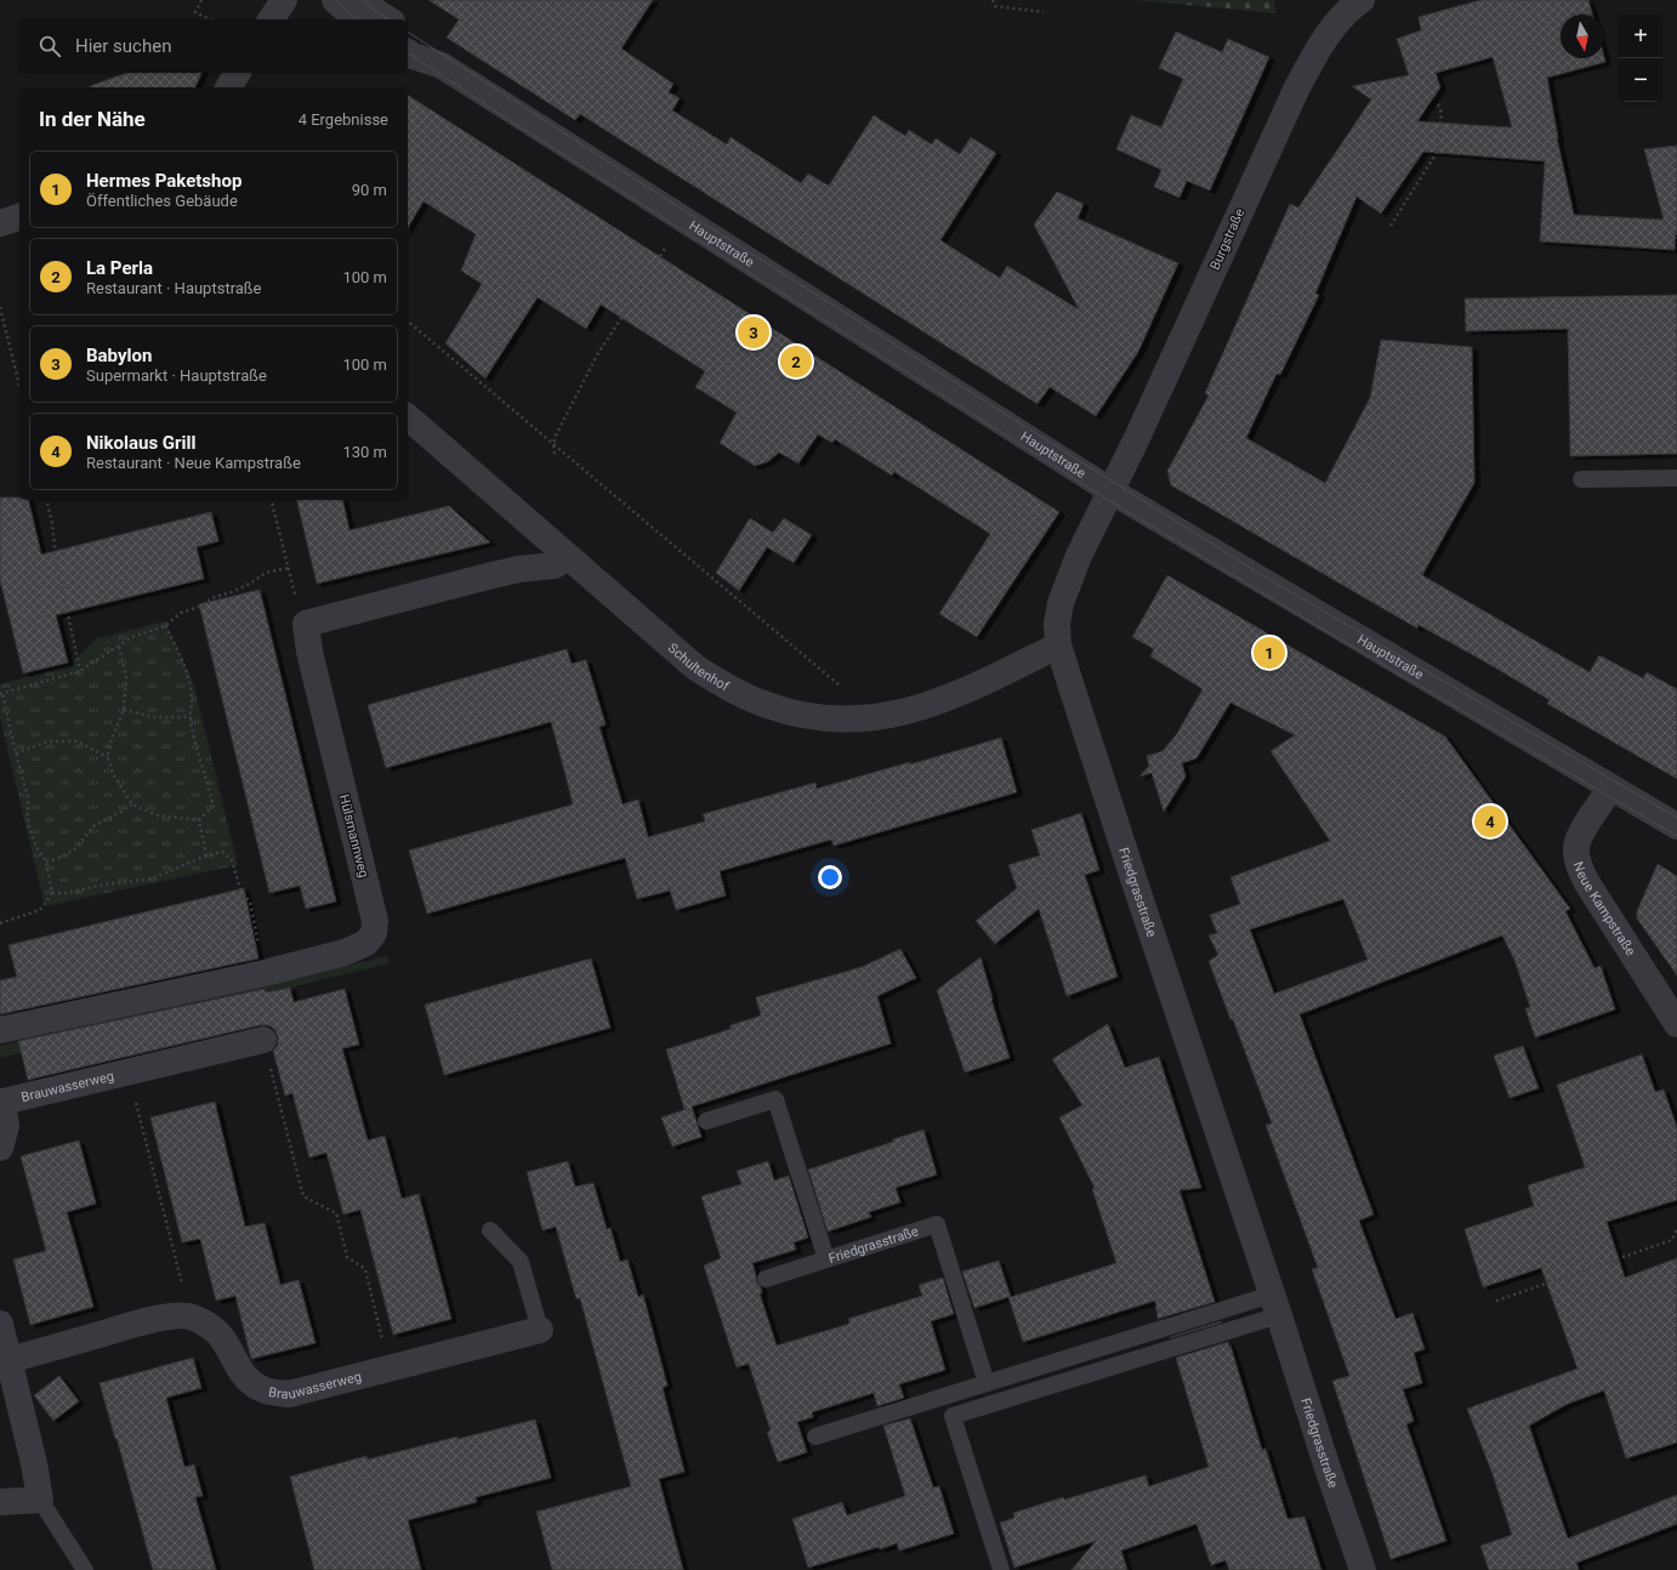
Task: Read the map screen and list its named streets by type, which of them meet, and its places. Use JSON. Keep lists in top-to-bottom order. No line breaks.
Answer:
{"streets":{"street":["Burgstraße","Hauptstraße","Schultenhof","Hülsmannweg","Friedgrasstraße","Neue Kampstraße","Brauwasserweg"]},"crossings":[["Burgstraße","Hauptstraße"],["Burgstraße","Friedgrasstraße"],["Hauptstraße","Friedgrasstraße"],["Hauptstraße","Neue Kampstraße"],["Schultenhof","Friedgrasstraße"]],"north":"bottom","page":{"map_buttons":["+","−"],"search":"Hier suchen","heading":["In der Nähe","4 Ergebnisse"],"list":[{"mark":"1","name":"Hermes Paketshop","note":"Öffentliches Gebäude","value":"90 m"},{"mark":"2","name":"La Perla","note":"Restaurant · Hauptstraße","value":"100 m"},{"mark":"3","name":"Babylon","note":"Supermarkt · Hauptstraße","value":"100 m"},{"mark":"4","name":"Nikolaus Grill","note":"Restaurant · Neue Kampstraße","value":"130 m"}],"pins":["3","2","1","4"]}}
